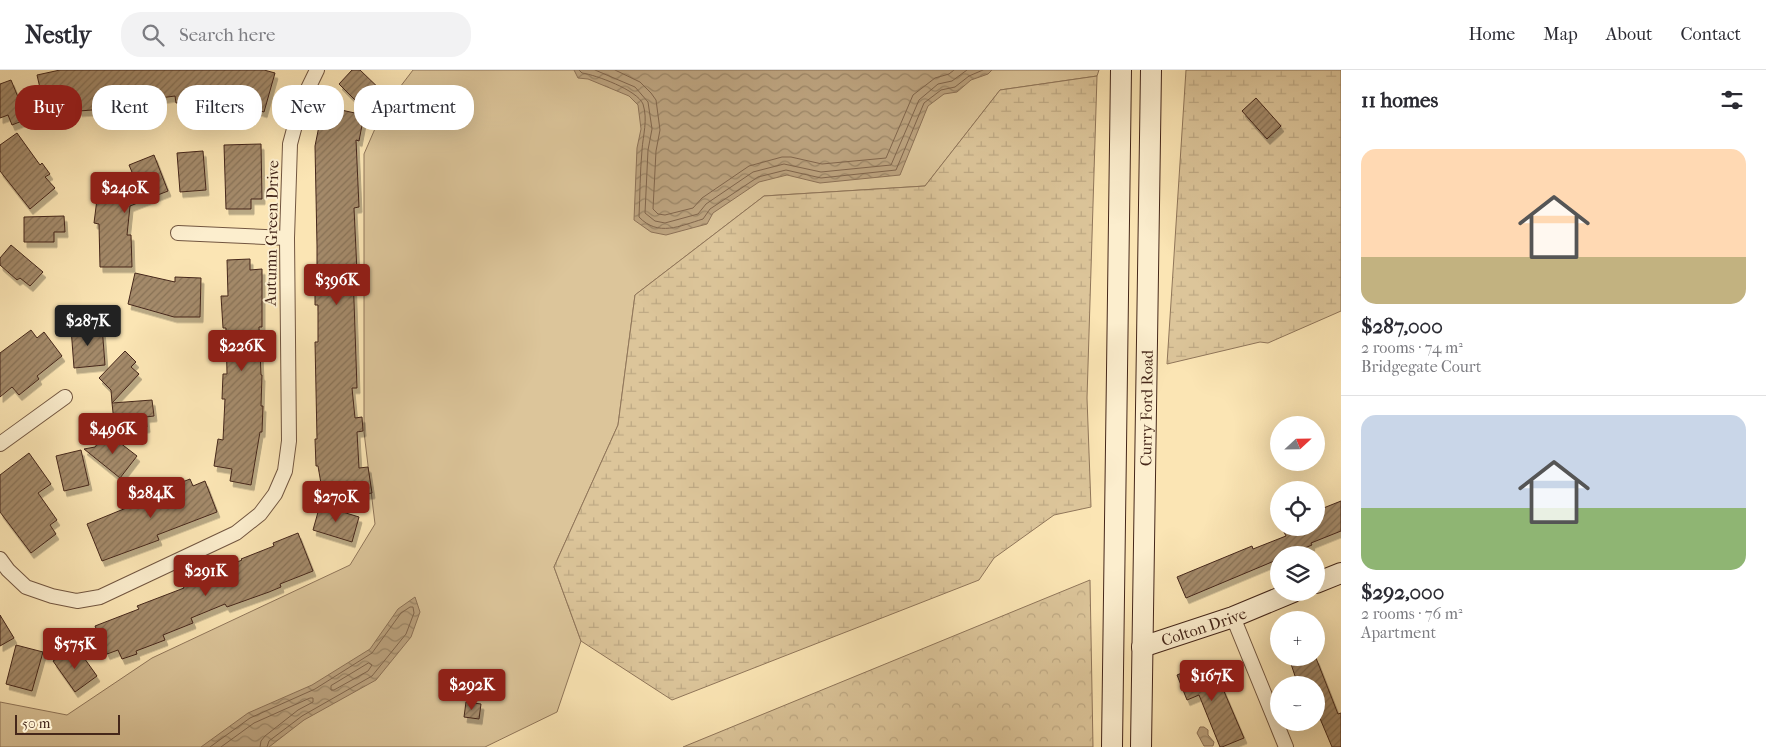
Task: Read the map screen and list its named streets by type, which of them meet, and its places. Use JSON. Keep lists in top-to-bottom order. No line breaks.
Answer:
{"streets":{"main road":["Curry Ford Road","Colton Drive"],"street":["Autumn Green Drive"]},"crossings":[["Curry Ford Road","Colton Drive"]],"scale_bar":"50 m","north":"right","page":{"header":"Nestly","search":"Search here","nav":["Home","Map","About","Contact"],"heading":"11 homes","chip":["Buy","Rent","Filters","New","Apartment"],"list":[{"name":"$287,000","note":"2 rooms · 74 m² · Bridgegate Court"},{"name":"$292,000","note":"2 rooms · 76 m² · Apartment"}],"price":["$240K","$396K","$287K","$226K","$496K","$284K","$270K","$291K","$575K","$167K","$292K"],"map_buttons":["+","−"],"scale":"50 m"}}
